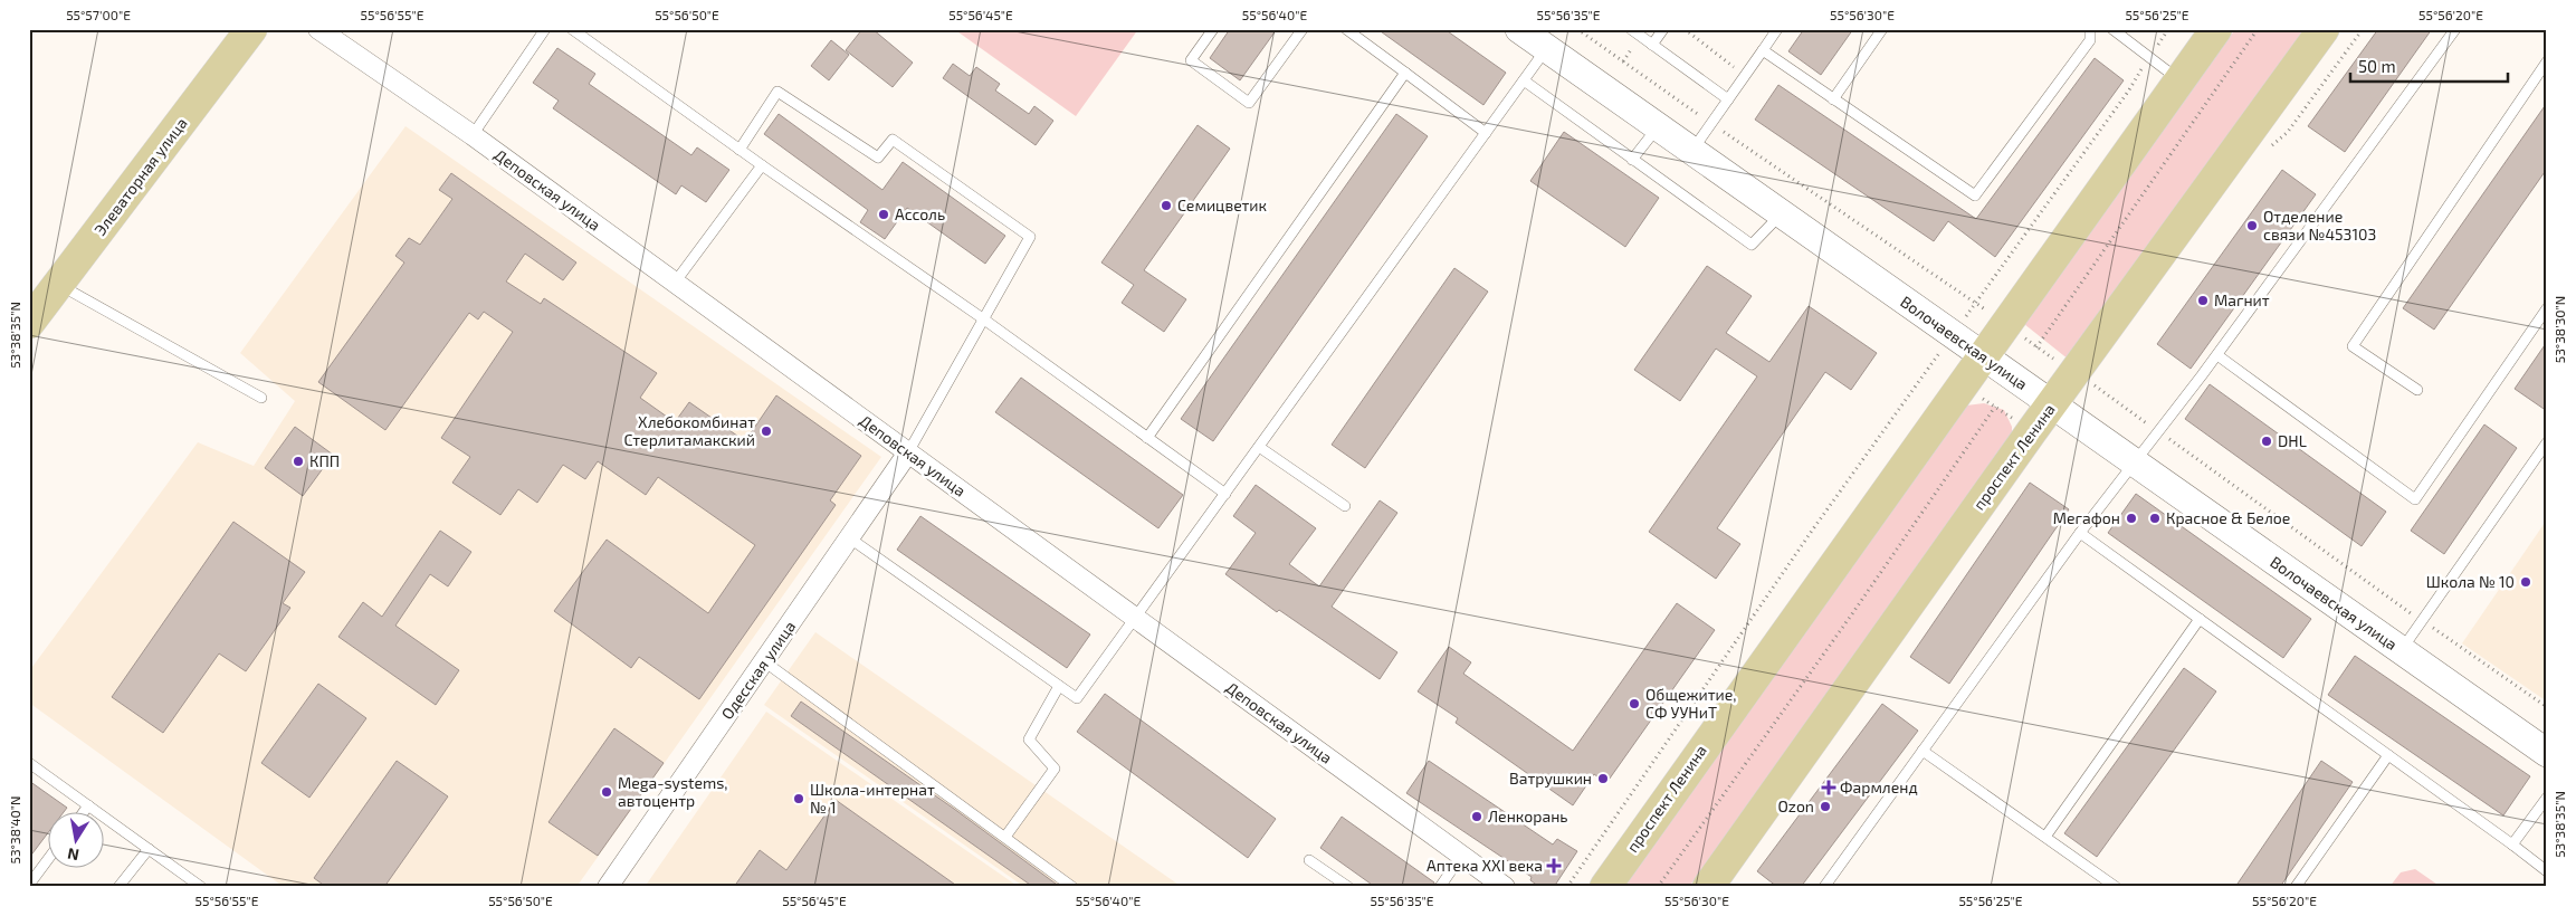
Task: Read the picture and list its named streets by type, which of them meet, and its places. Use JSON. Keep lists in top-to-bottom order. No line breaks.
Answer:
{"streets":{"main road":["Элеваторная улица","проспект Ленина"],"street":["Деповская улица","Волочаевская улица","Одесская улица"]},"crossings":[["Деповская улица","Одесская улица"],["Волочаевская улица","проспект Ленина"]],"places":{"other":["Семицветик","Ассоль","Отделение связи №453103","Магнит","Хлебокомбинат Стерлитамакский","DHL","КПП","Мегафон","Красное & Белое","Школа № 10","Общежитие, СФ УУНиТ","Ватрушкин","Mega-systems, автоцентр","Школа-интернат № 1","Ozon","Ленкорань"],"health":["Фармленд","Аптека ХХI века"]},"scale_bar":"50 m","north":"bottom","coordinates":["55°57'00\"E","55°56'55\"E","55°56'50\"E","55°56'45\"E","55°56'40\"E","55°56'35\"E","55°56'30\"E","55°56'25\"E","55°56'20\"E","53°38'30\"N","53°38'35\"N","53°38'40\"N"]}
